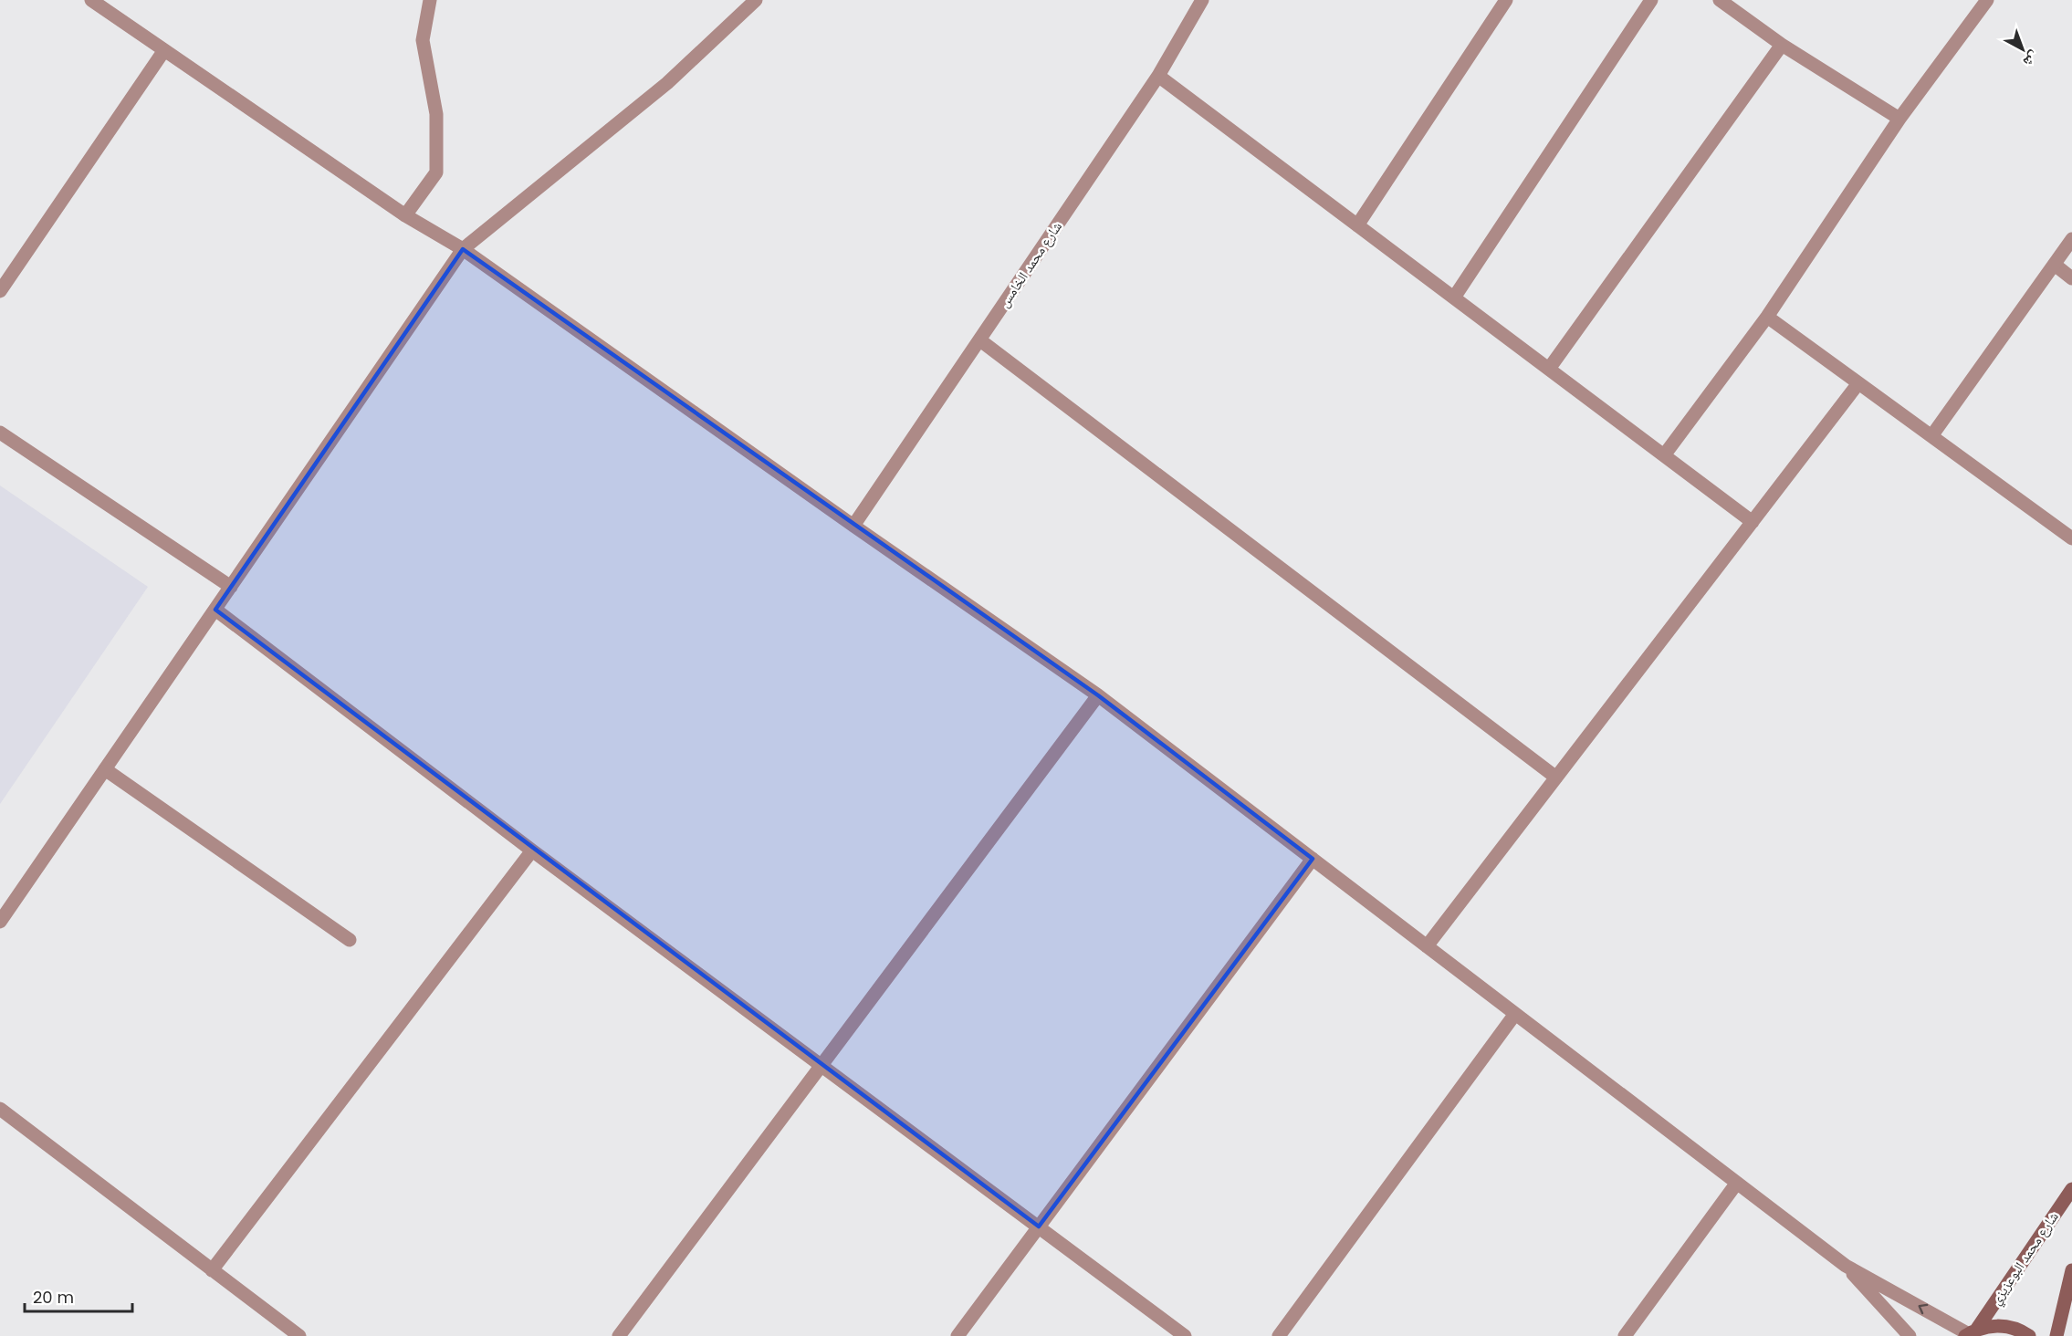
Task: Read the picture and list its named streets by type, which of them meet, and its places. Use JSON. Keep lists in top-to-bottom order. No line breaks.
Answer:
{"streets":{"main road":["شارع محمد البوعزيزي"],"street":["شارع محمد الخامس"]},"scale_bar":"20 m","north":"bottom right"}
